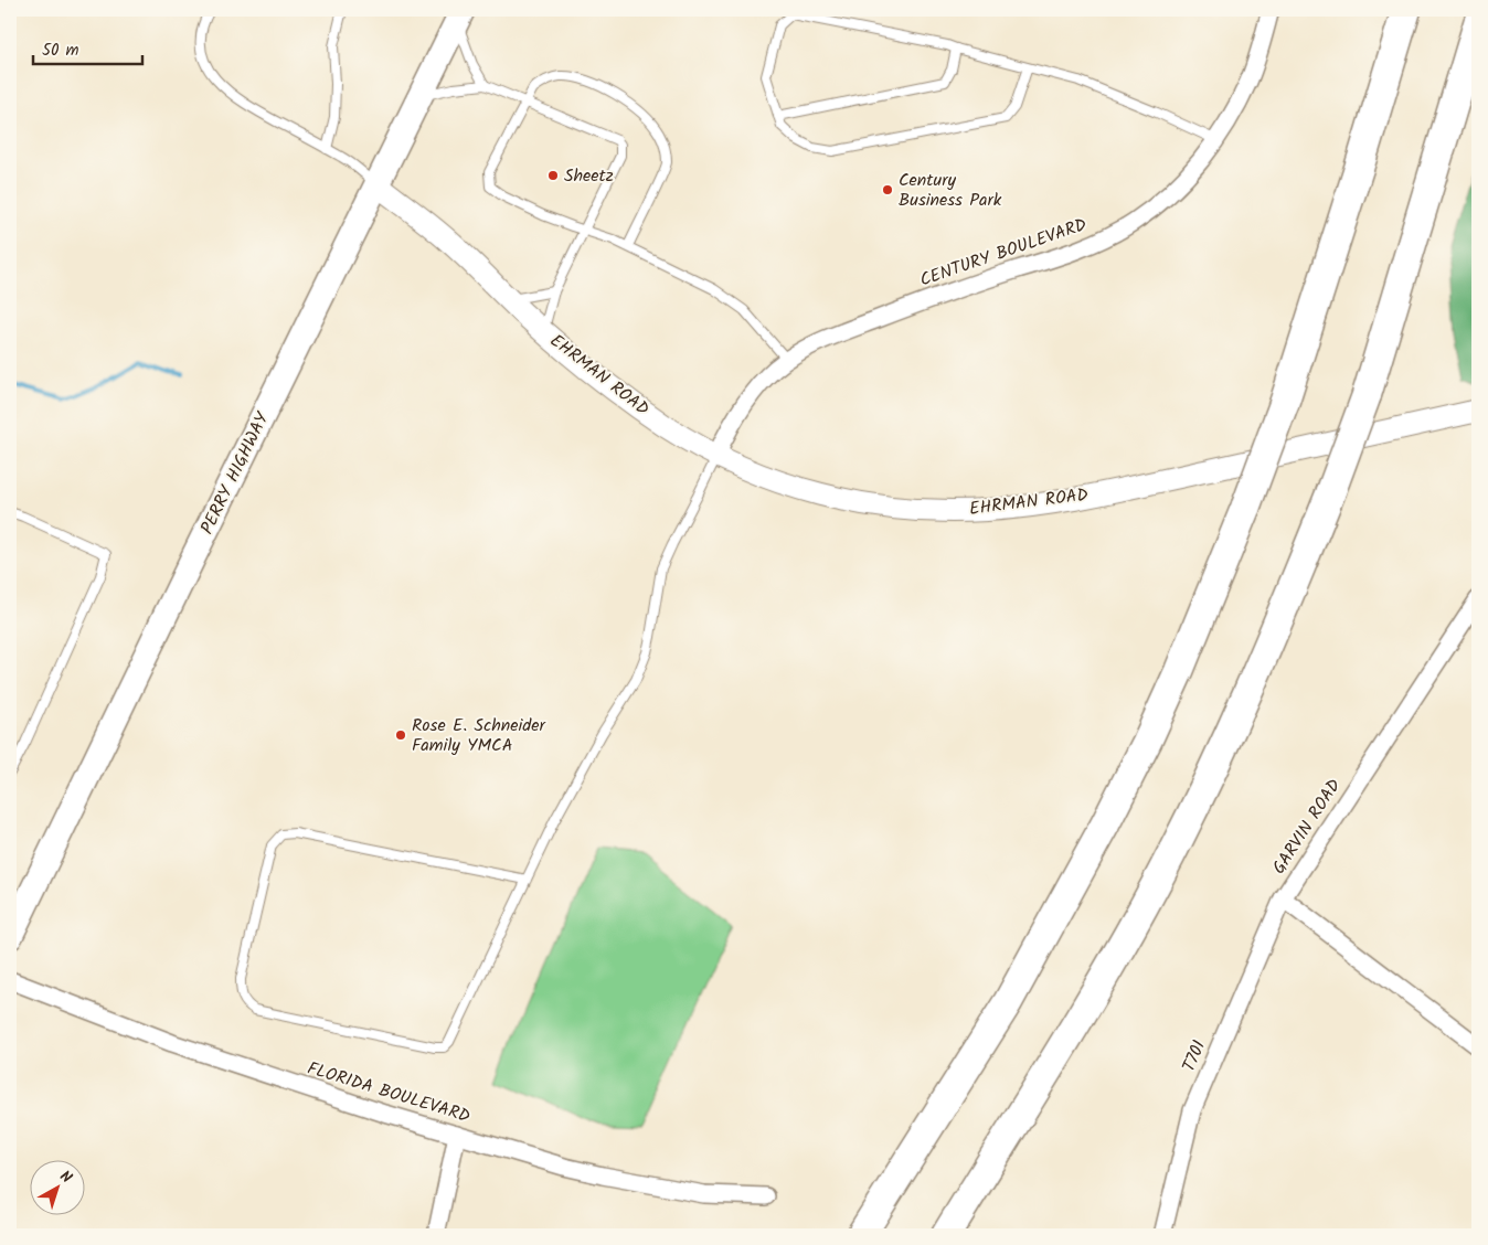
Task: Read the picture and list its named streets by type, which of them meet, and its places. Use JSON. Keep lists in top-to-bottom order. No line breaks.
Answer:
{"streets":{"main road":["PERRY HIGHWAY"],"street":["CENTURY BOULEVARD","EHRMAN ROAD","GARVIN ROAD","T701","FLORIDA BOULEVARD"]},"crossings":[["CENTURY BOULEVARD","EHRMAN ROAD"],["EHRMAN ROAD","PERRY HIGHWAY"],["GARVIN ROAD","T701"]],"places":["Sheetz","Century Business Park","Rose E. Schneider Family YMCA"],"scale_bar":"50 m","north":"top right"}
